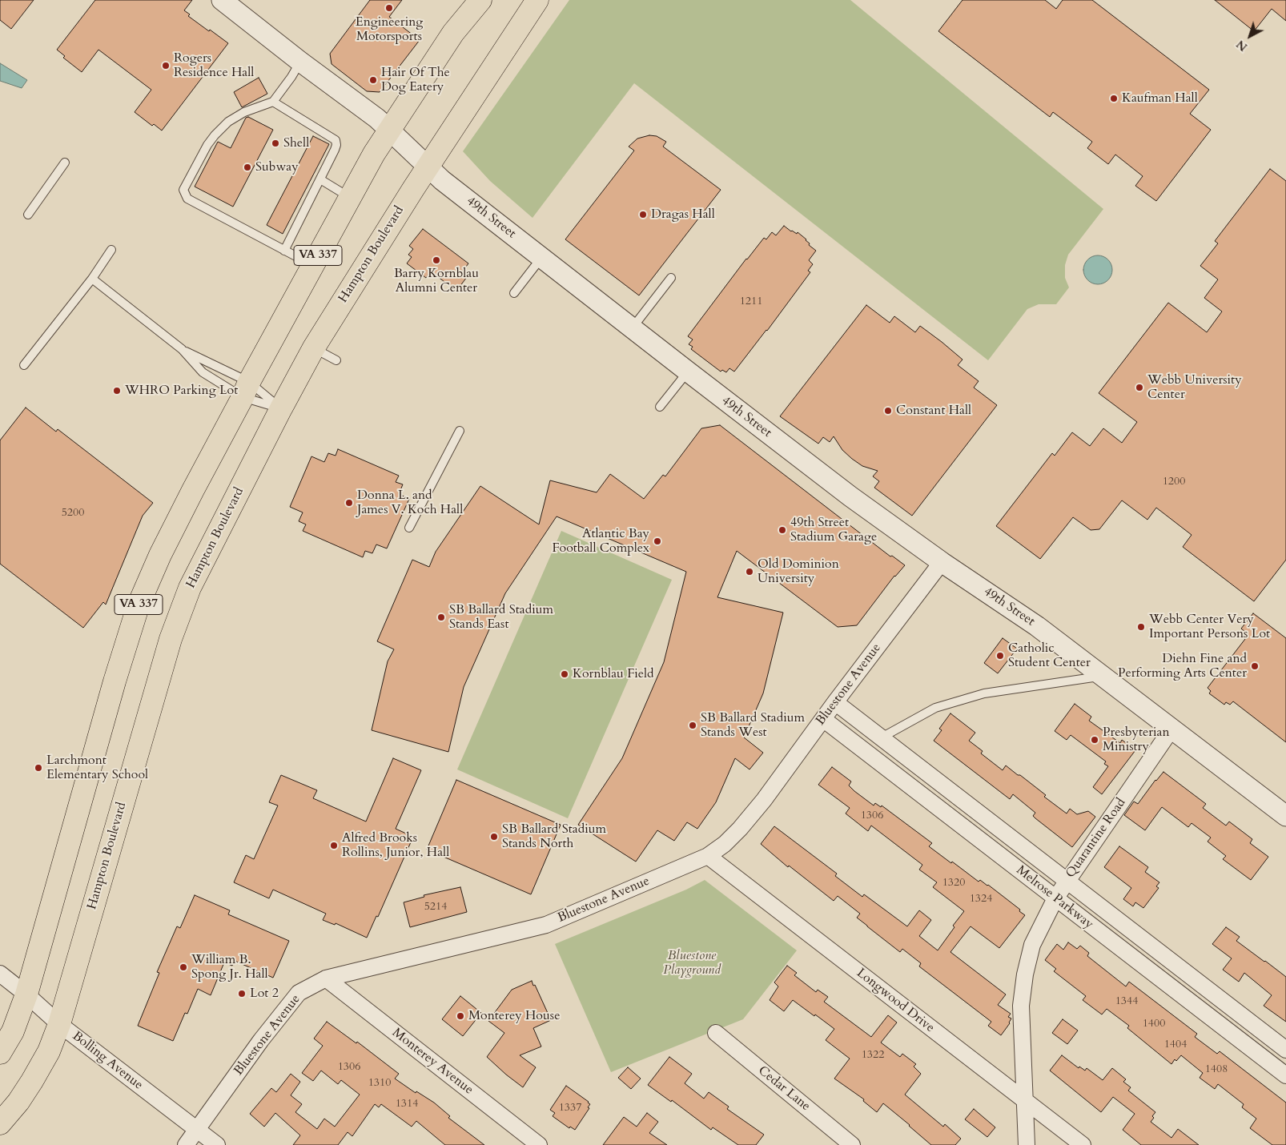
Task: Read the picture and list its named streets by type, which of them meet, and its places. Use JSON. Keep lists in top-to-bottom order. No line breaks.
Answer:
{"streets":{"main road":["Hampton Boulevard","VA 337"],"street":["49th Street","Bluestone Avenue","Quarantine Road","Melrose Parkway","Longwood Drive","Bolling Avenue","Monterey Avenue","Cedar Lane"]},"crossings":[["49th Street","Hampton Boulevard"],["49th Street","VA 337"],["49th Street","Bluestone Avenue"],["49th Street","Quarantine Road"],["Hampton Boulevard","Bolling Avenue"],["VA 337","Bolling Avenue"],["Bluestone Avenue","Melrose Parkway"],["Bluestone Avenue","Longwood Drive"],["Bluestone Avenue","Bolling Avenue"],["Bluestone Avenue","Monterey Avenue"],["Quarantine Road","Melrose Parkway"],["Quarantine Road","Longwood Drive"]],"parks":["Bluestone Playground"],"places":["Engineering Motorsports","Rogers Residence Hall","Hair Of The Dog Eatery","Kaufman Hall","Shell","Subway","Dragas Hall","Barry Kornblau Alumni Center","Webb University Center","WHRO Parking Lot","Constant Hall","Donna L. and James V. Koch Hall","49th Street Stadium Garage","Atlantic Bay Football Complex","Old Dominion University","SB Ballard Stadium Stands East","Webb Center Very Important Persons Lot","Catholic Student Center","Diehn Fine and Performing Arts Center","Kornblau Field","SB Ballard Stadium Stands West","Presbyterian Ministry","Larchmont Elementary School","SB Ballard Stadium Stands North","Alfred Brooks Rollins, Junior, Hall","William B. Spong Jr. Hall","Lot 2","Monterey House"],"house_numbers":["1211","1200","5200","1306","1320","1324","5214","1344","1400","1404","1322","1306","1408","1310","1314","1337"],"north":"bottom left"}
